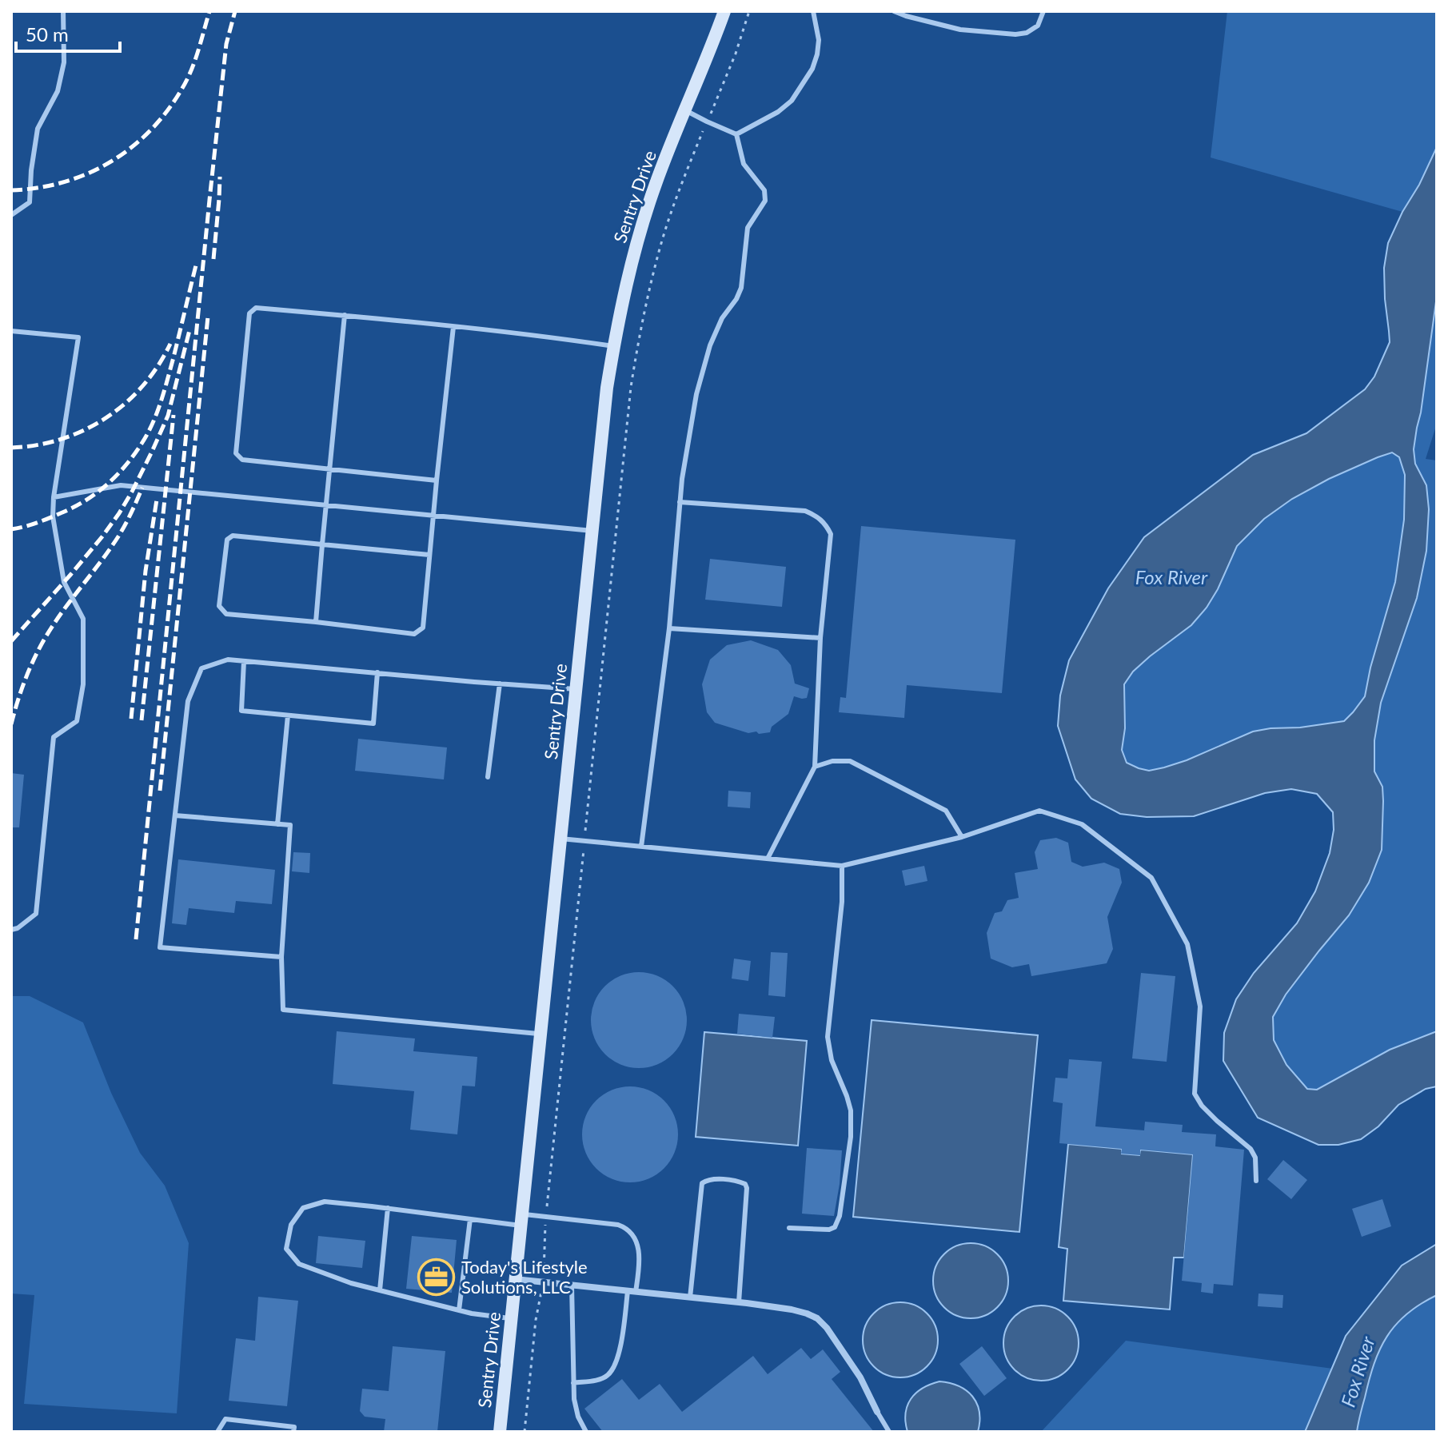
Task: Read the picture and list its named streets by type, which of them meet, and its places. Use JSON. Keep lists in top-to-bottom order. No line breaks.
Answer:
{"streets":{"street":["Sentry Drive"]},"water":["Fox River"],"places":{"office":["Today's Lifestyle Solutions, LLC"]},"scale_bar":"50 m"}
